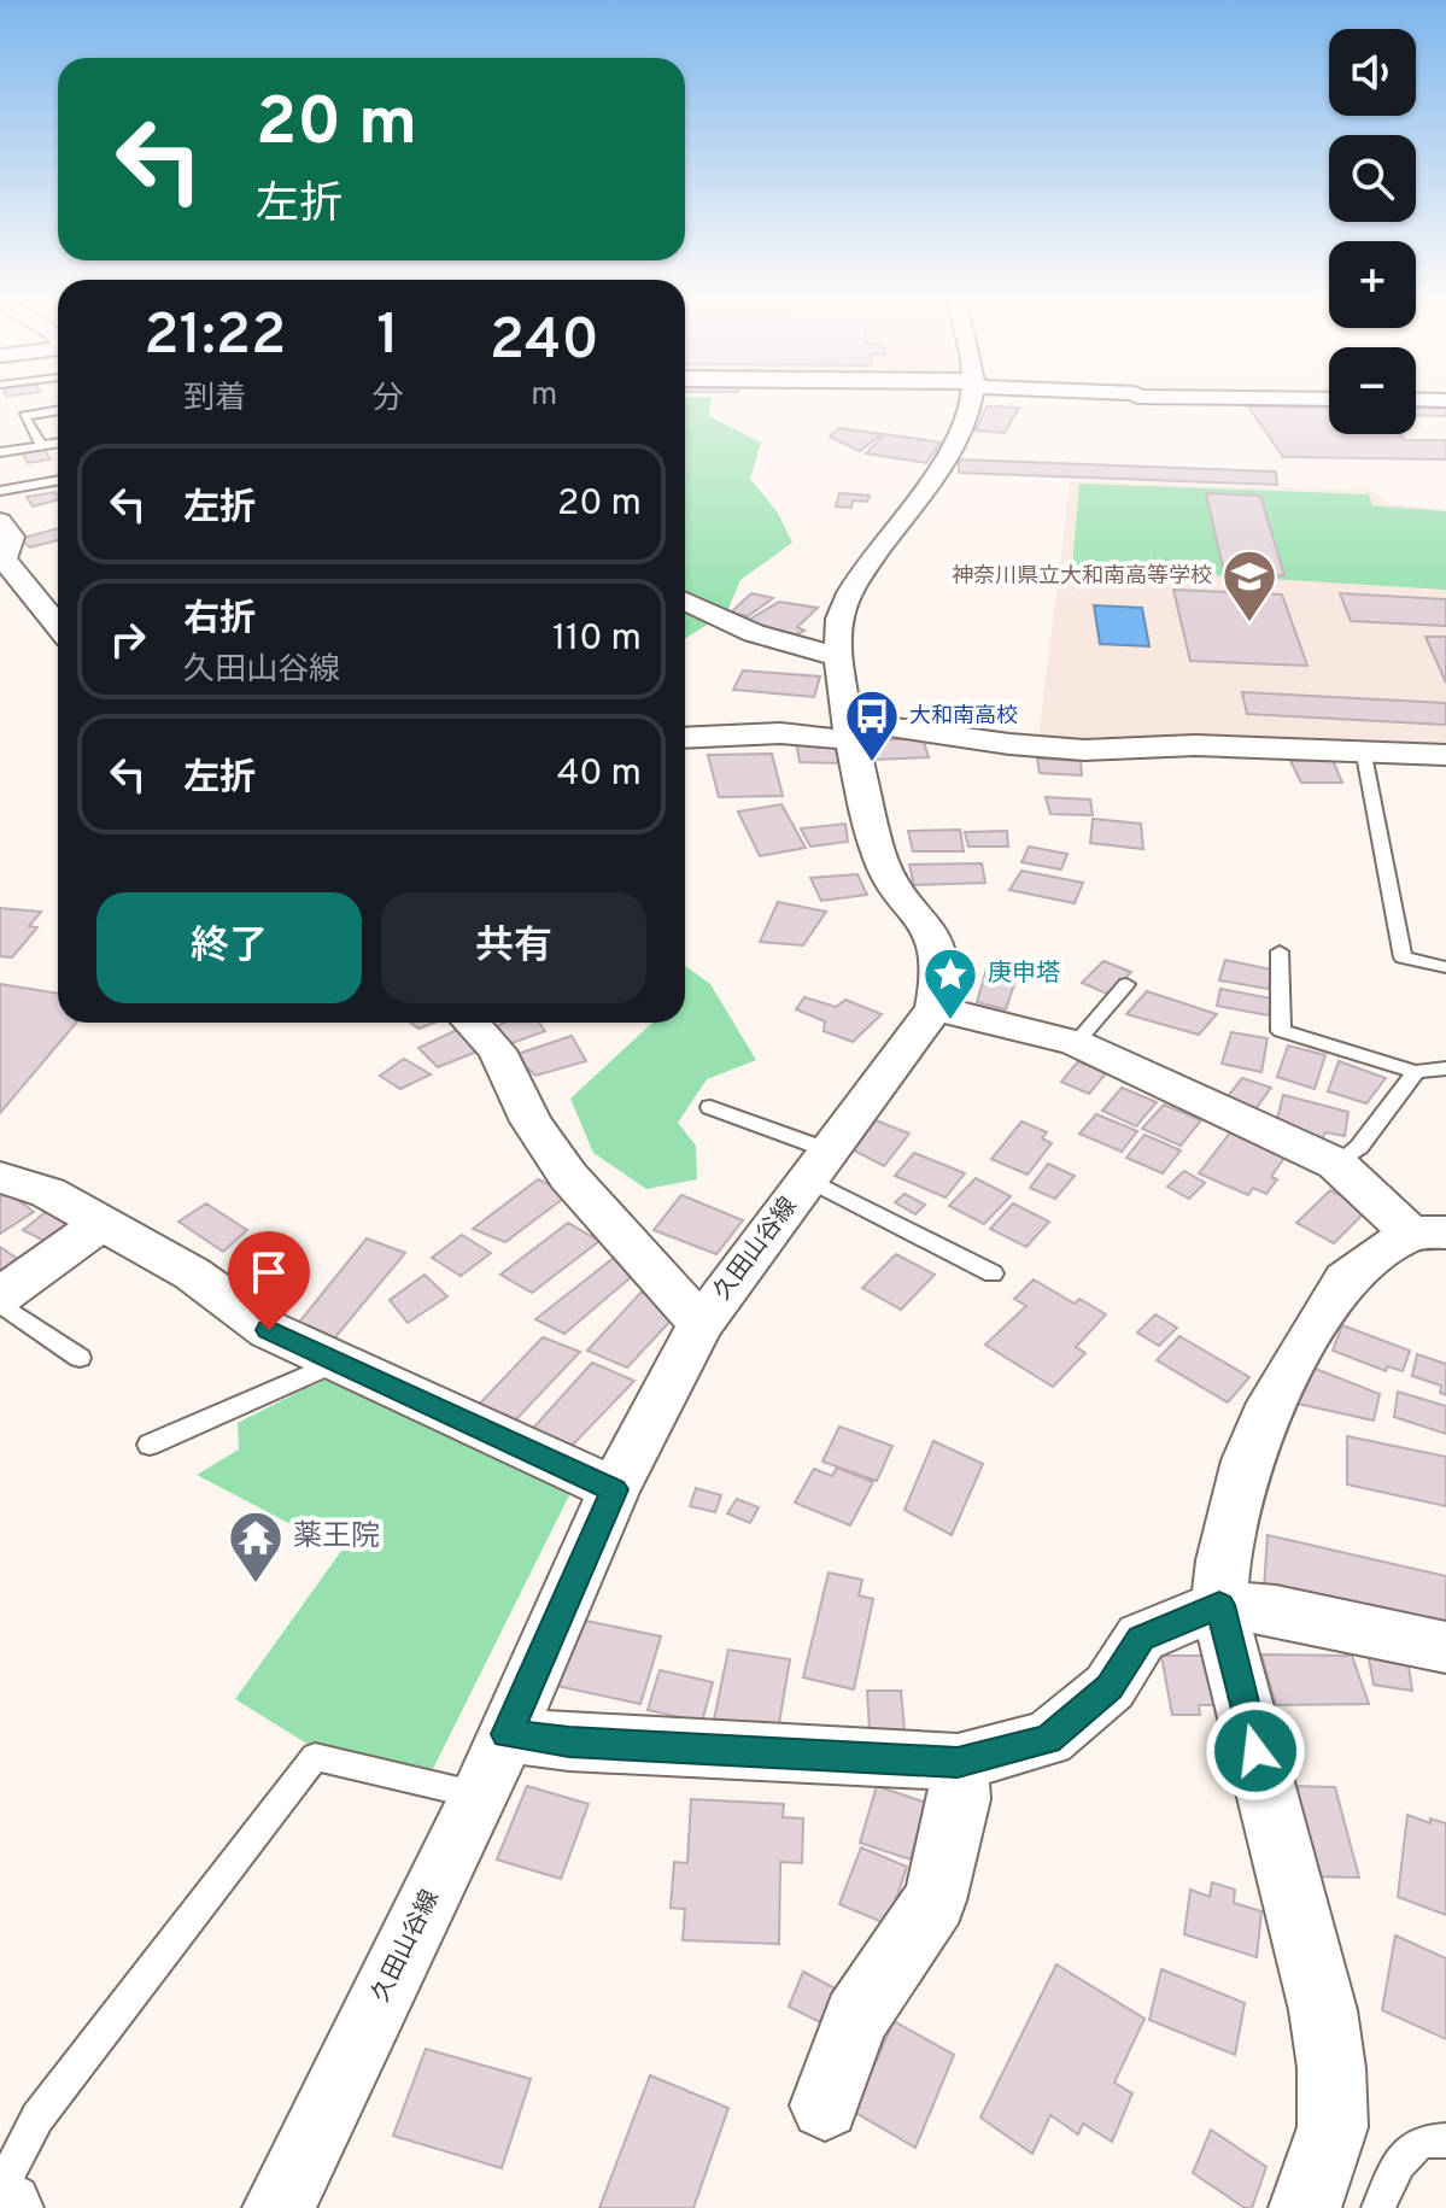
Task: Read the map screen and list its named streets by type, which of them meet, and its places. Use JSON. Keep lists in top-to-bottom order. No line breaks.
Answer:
{"streets":{"street":["久田山谷線"]},"places":{"school or university":["神奈川県立大和南高等学校"],"bus stop":["大和南高校"],"place":["庚申塔"],"temple":["薬王院"]},"page":{"map_buttons":["+","−"],"turn":["20 m","左折"],"eta":["21:22","到着","1","分","240","m"],"list":[{"name":"左折","value":"20 m"},{"name":"右折","note":"久田山谷線","value":"110 m"},{"name":"左折","value":"40 m"}],"buttons":["終了","共有"]}}
